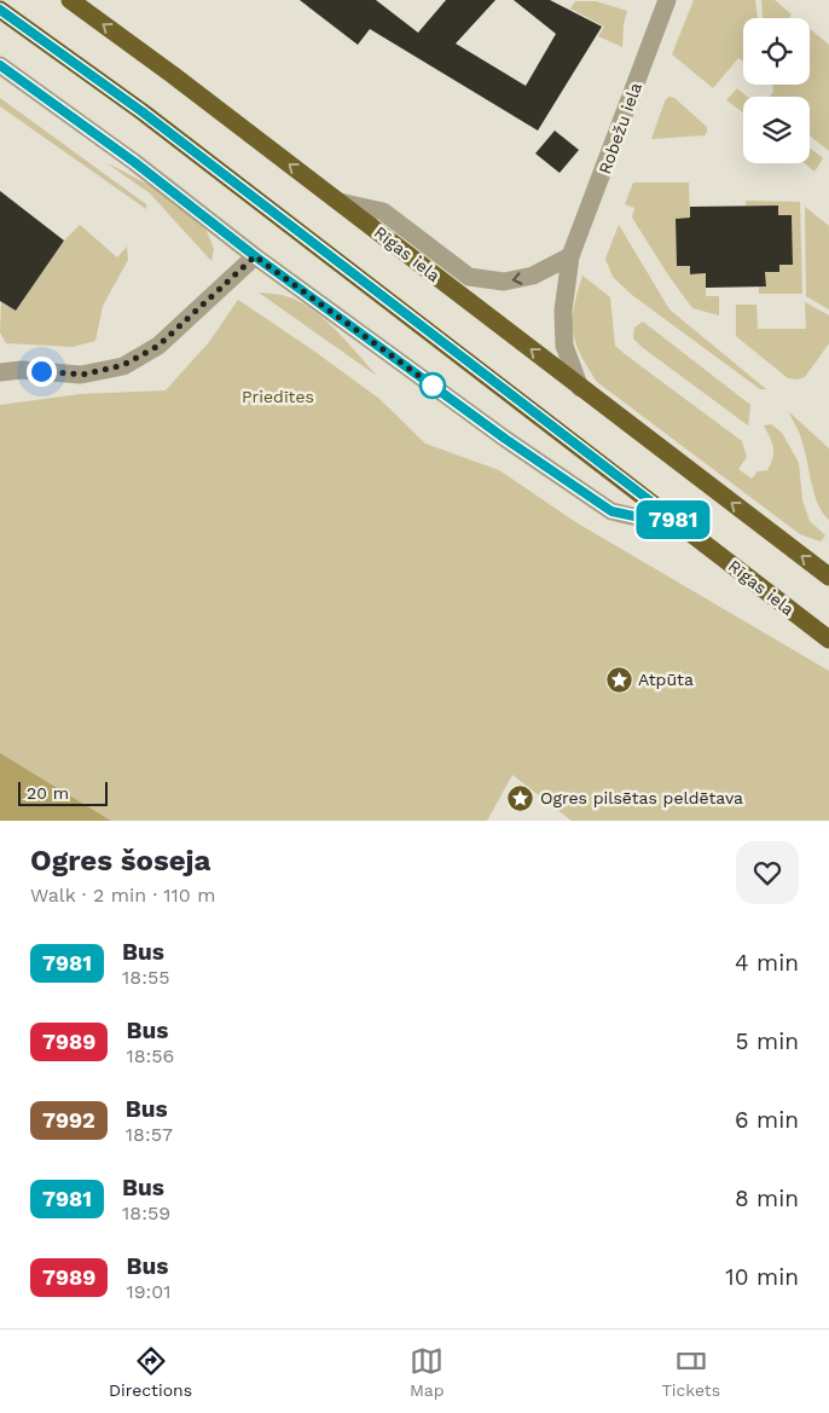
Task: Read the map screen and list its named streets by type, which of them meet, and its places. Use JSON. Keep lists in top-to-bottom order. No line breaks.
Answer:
{"streets":{"highway":["Rīgas iela"],"street":["Robežu iela"]},"crossings":[["Robežu iela","Rīgas iela"]],"parks":["Priedītes"],"places":{"place":["Atpūta","Ogres pilsētas peldētava"]},"lines":["bus line 7981"],"scale_bar":"20 m","page":{"on_map":"7981","scale":"20 m","heading":["Ogres šoseja","Walk · 2 min · 110 m"],"list":[{"mark":"7981","name":"Bus","note":"18:55","value":"4 min"},{"mark":"7989","name":"Bus","note":"18:56","value":"5 min"},{"mark":"7992","name":"Bus","note":"18:57","value":"6 min"},{"mark":"7981","name":"Bus","note":"18:59","value":"8 min"},{"mark":"7989","name":"Bus","note":"19:01","value":"10 min"}],"tabs":["Directions","Map","Tickets"]}}
